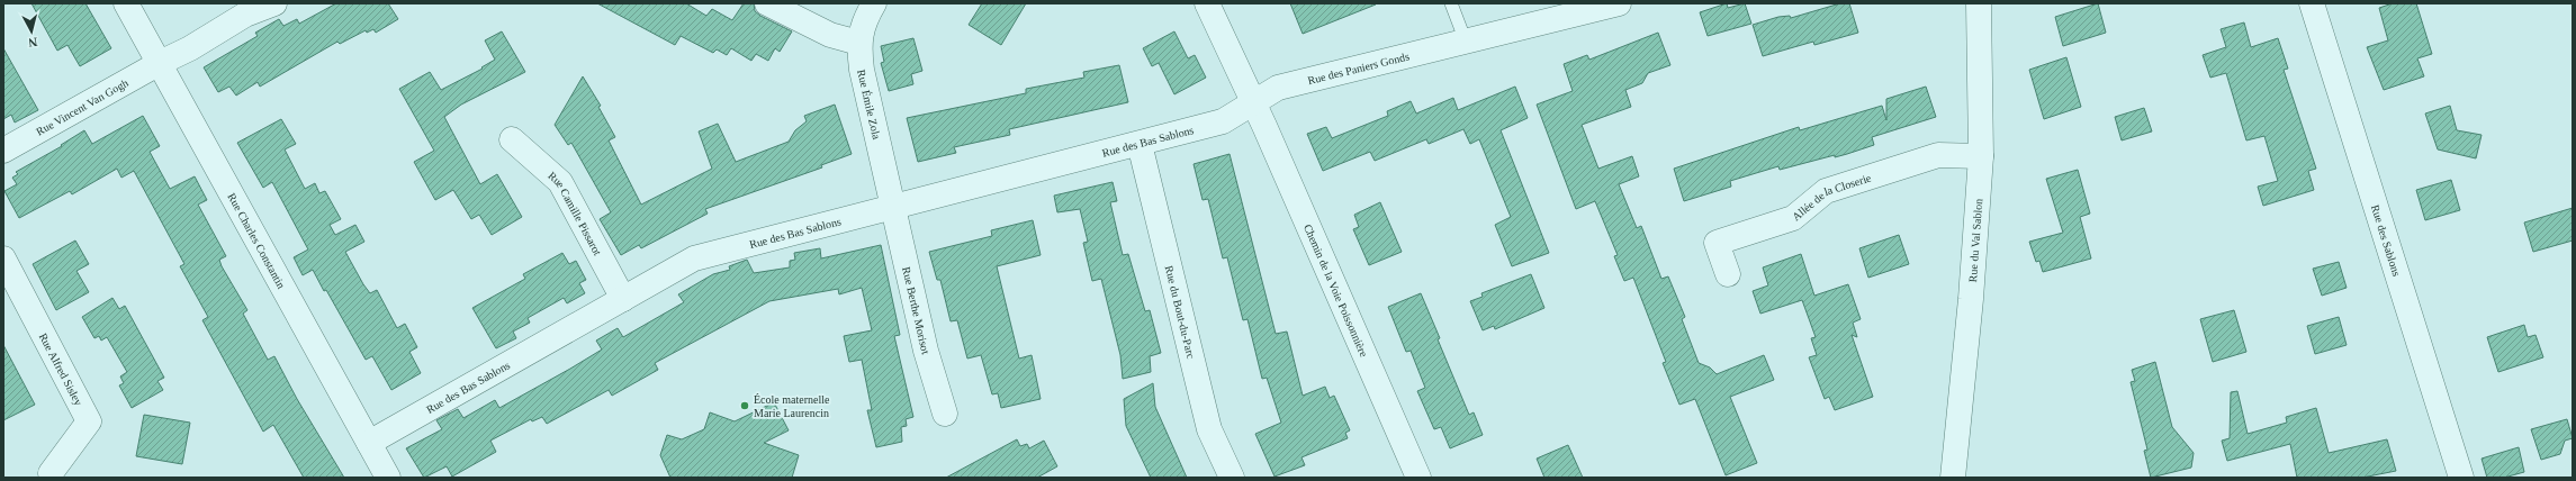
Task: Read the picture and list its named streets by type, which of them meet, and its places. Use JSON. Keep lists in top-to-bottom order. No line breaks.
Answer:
{"streets":{"street":["Rue des Paniers Gonds","Rue Émile Zola","Rue Vincent Van Gogh","Rue des Bas Sablons","Allée de la Closerie","Rue Camille Pissarot","Rue Charles Constantin","Rue du Val Sablon","Rue des Sablons","Chemin de la Voie Poissonnière","Rue Berthe Morisot","Rue du Bout-du-Parc","Rue Alfred Sisley"]},"crossings":[["Rue des Paniers Gonds","Rue des Bas Sablons"],["Rue des Paniers Gonds","Chemin de la Voie Poissonnière"],["Rue Émile Zola","Rue des Bas Sablons"],["Rue Émile Zola","Rue Berthe Morisot"],["Rue Vincent Van Gogh","Rue Charles Constantin"],["Rue des Bas Sablons","Rue Camille Pissarot"],["Rue des Bas Sablons","Rue Charles Constantin"],["Rue des Bas Sablons","Chemin de la Voie Poissonnière"],["Rue des Bas Sablons","Rue Berthe Morisot"],["Rue des Bas Sablons","Rue du Bout-du-Parc"],["Allée de la Closerie","Rue du Val Sablon"]],"places":["École maternelle Marie Laurencin"],"north":"bottom"}
